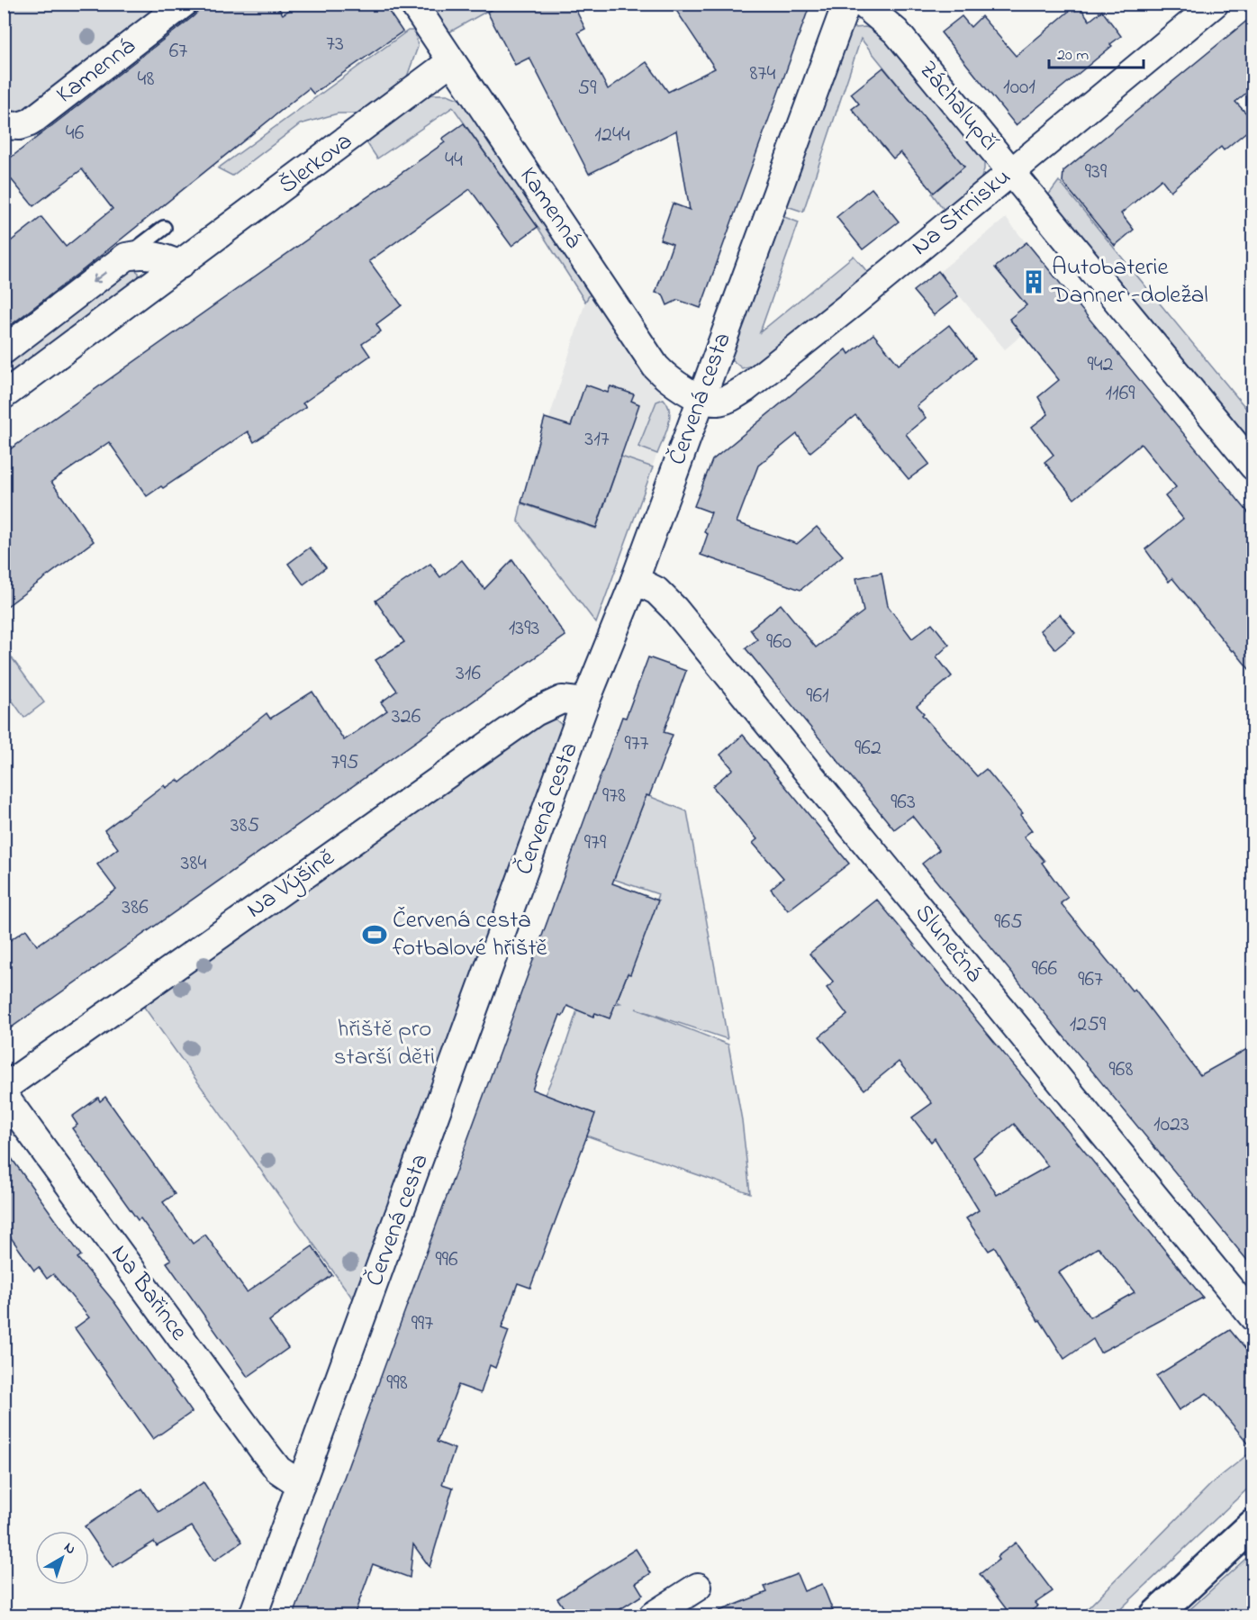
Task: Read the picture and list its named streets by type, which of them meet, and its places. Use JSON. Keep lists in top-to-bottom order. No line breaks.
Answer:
{"streets":{"street":["Kamenná","Záchalupčí","Šlerkova","Na Strnisku","Červená cesta","Na Výšině","Slunečná","Na Bařince"]},"crossings":[["Kamenná","Šlerkova"],["Kamenná","Na Strnisku"],["Kamenná","Červená cesta"],["Záchalupčí","Na Strnisku"],["Na Strnisku","Červená cesta"],["Červená cesta","Na Výšině"],["Červená cesta","Slunečná"],["Červená cesta","Na Bařince"]],"parks":["hřiště pro starší děti"],"places":{"building":["Autobaterie Danner -doležal"],"sports":["Červená cesta fotbalové hřiště"]},"house_numbers":["73","67","874","48","1001","59","46","1244","44","939","942","1169","317","1393","960","316","961","326","977","962","795","978","963","385","979","384","386","965","966","967","1259","968","1023","996","997","998"],"scale_bar":"20 m","north":"top right"}
